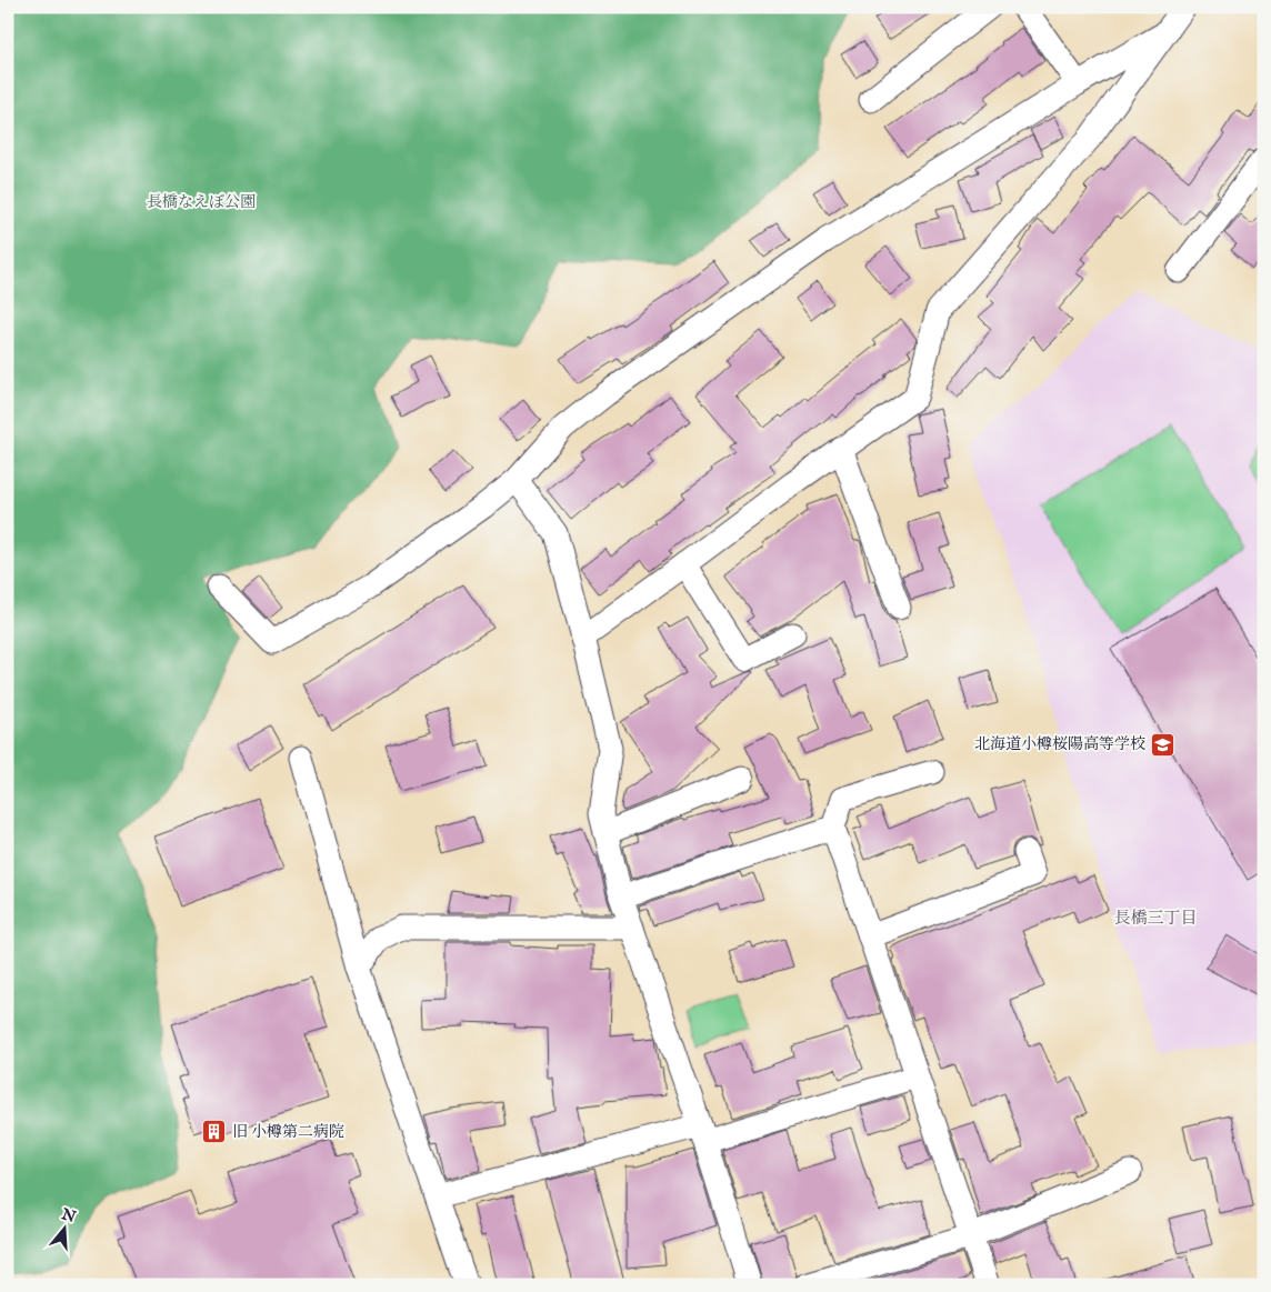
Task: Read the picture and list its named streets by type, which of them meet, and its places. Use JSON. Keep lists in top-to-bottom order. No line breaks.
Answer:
{"districts":["長橋三丁目"],"parks":["長橋なえぼ公園"],"places":{"school or university":["北海道小樽桜陽高等学校"],"building":["旧 小樽第二病院"]},"north":"top"}
